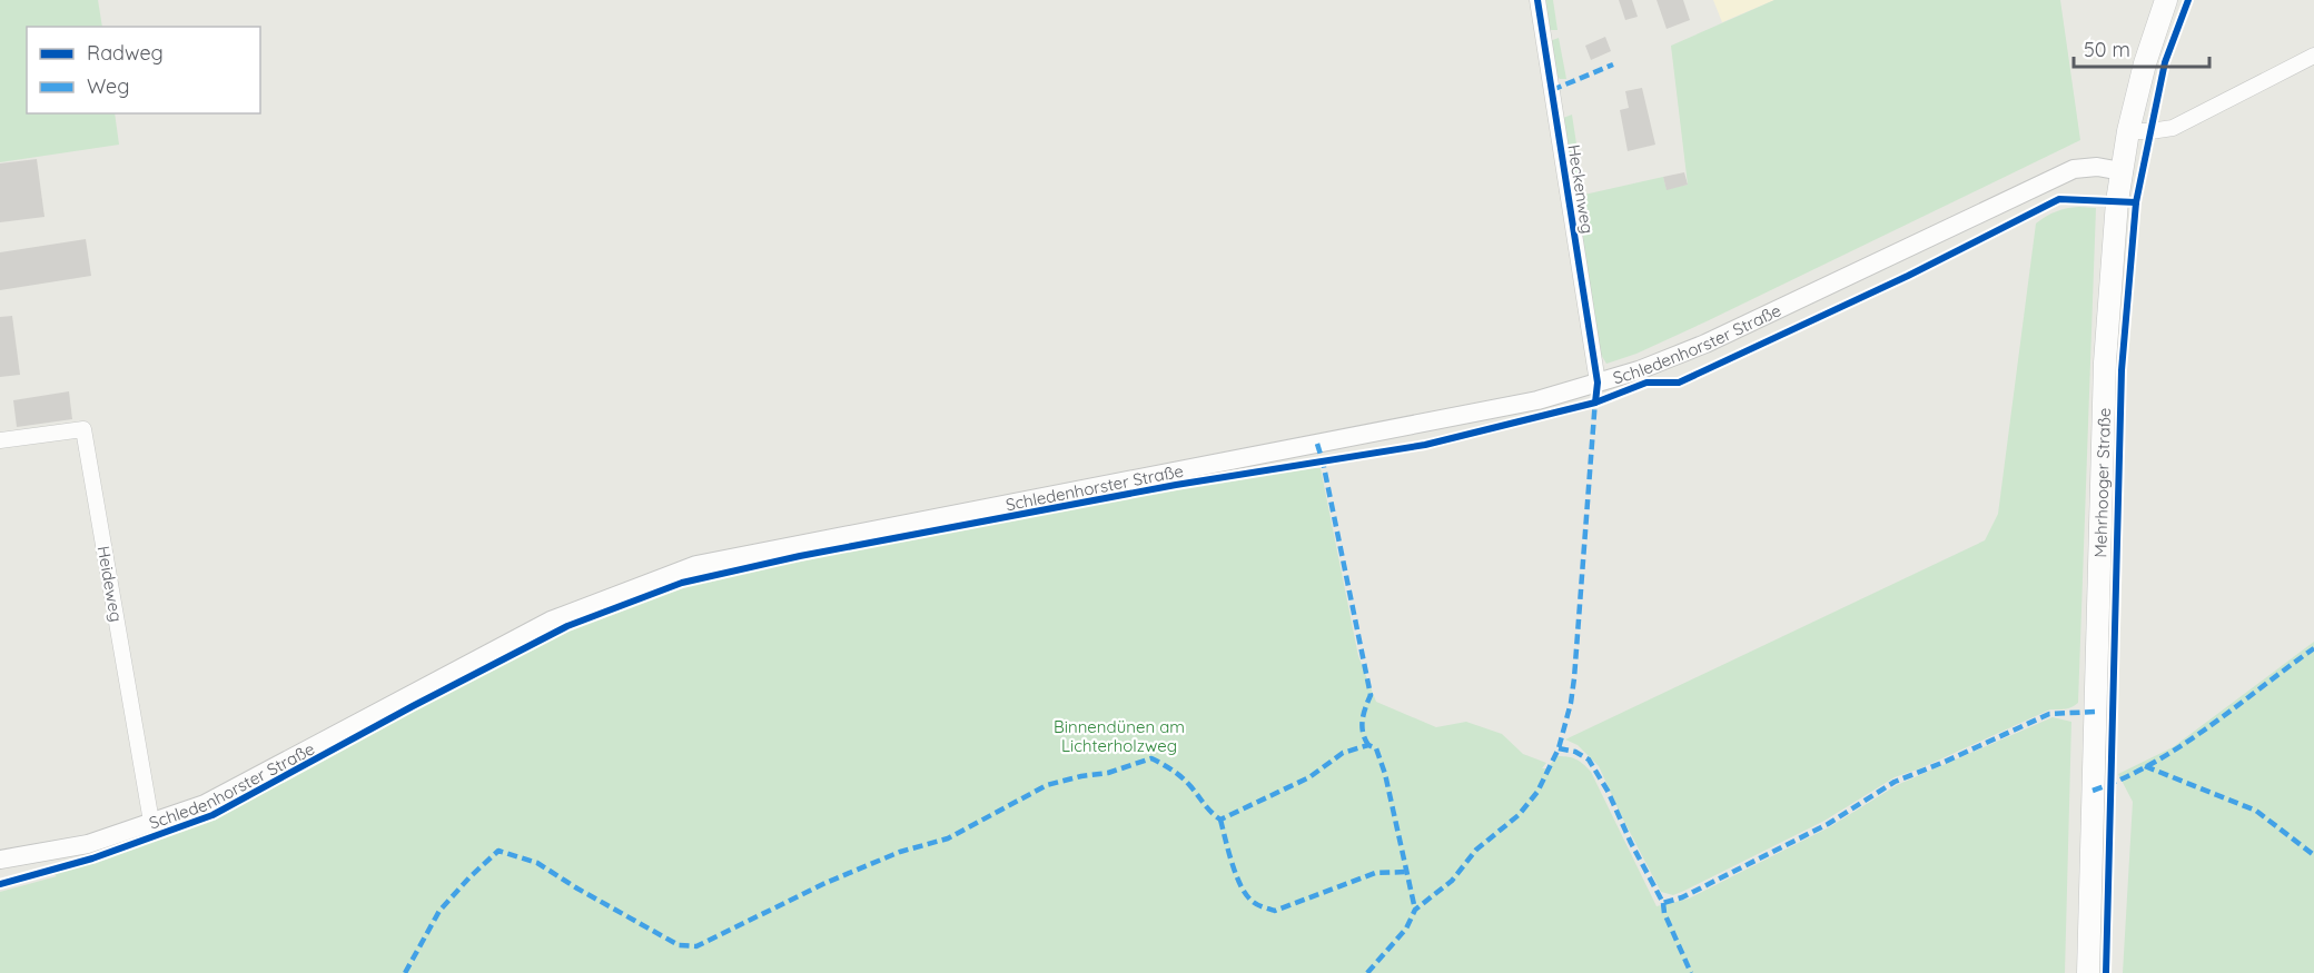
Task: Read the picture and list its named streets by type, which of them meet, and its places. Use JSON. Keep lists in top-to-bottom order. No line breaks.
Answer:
{"streets":{"main road":["Mehrhooger Straße"],"street":["Heckenweg","Schledenhorster Straße","Heideweg"]},"crossings":[["Heckenweg","Schledenhorster Straße"],["Schledenhorster Straße","Mehrhooger Straße"],["Schledenhorster Straße","Heideweg"]],"parks":["Binnendünen am Lichterholzweg"],"legend":["Radweg","Weg"],"scale_bar":"50 m"}
